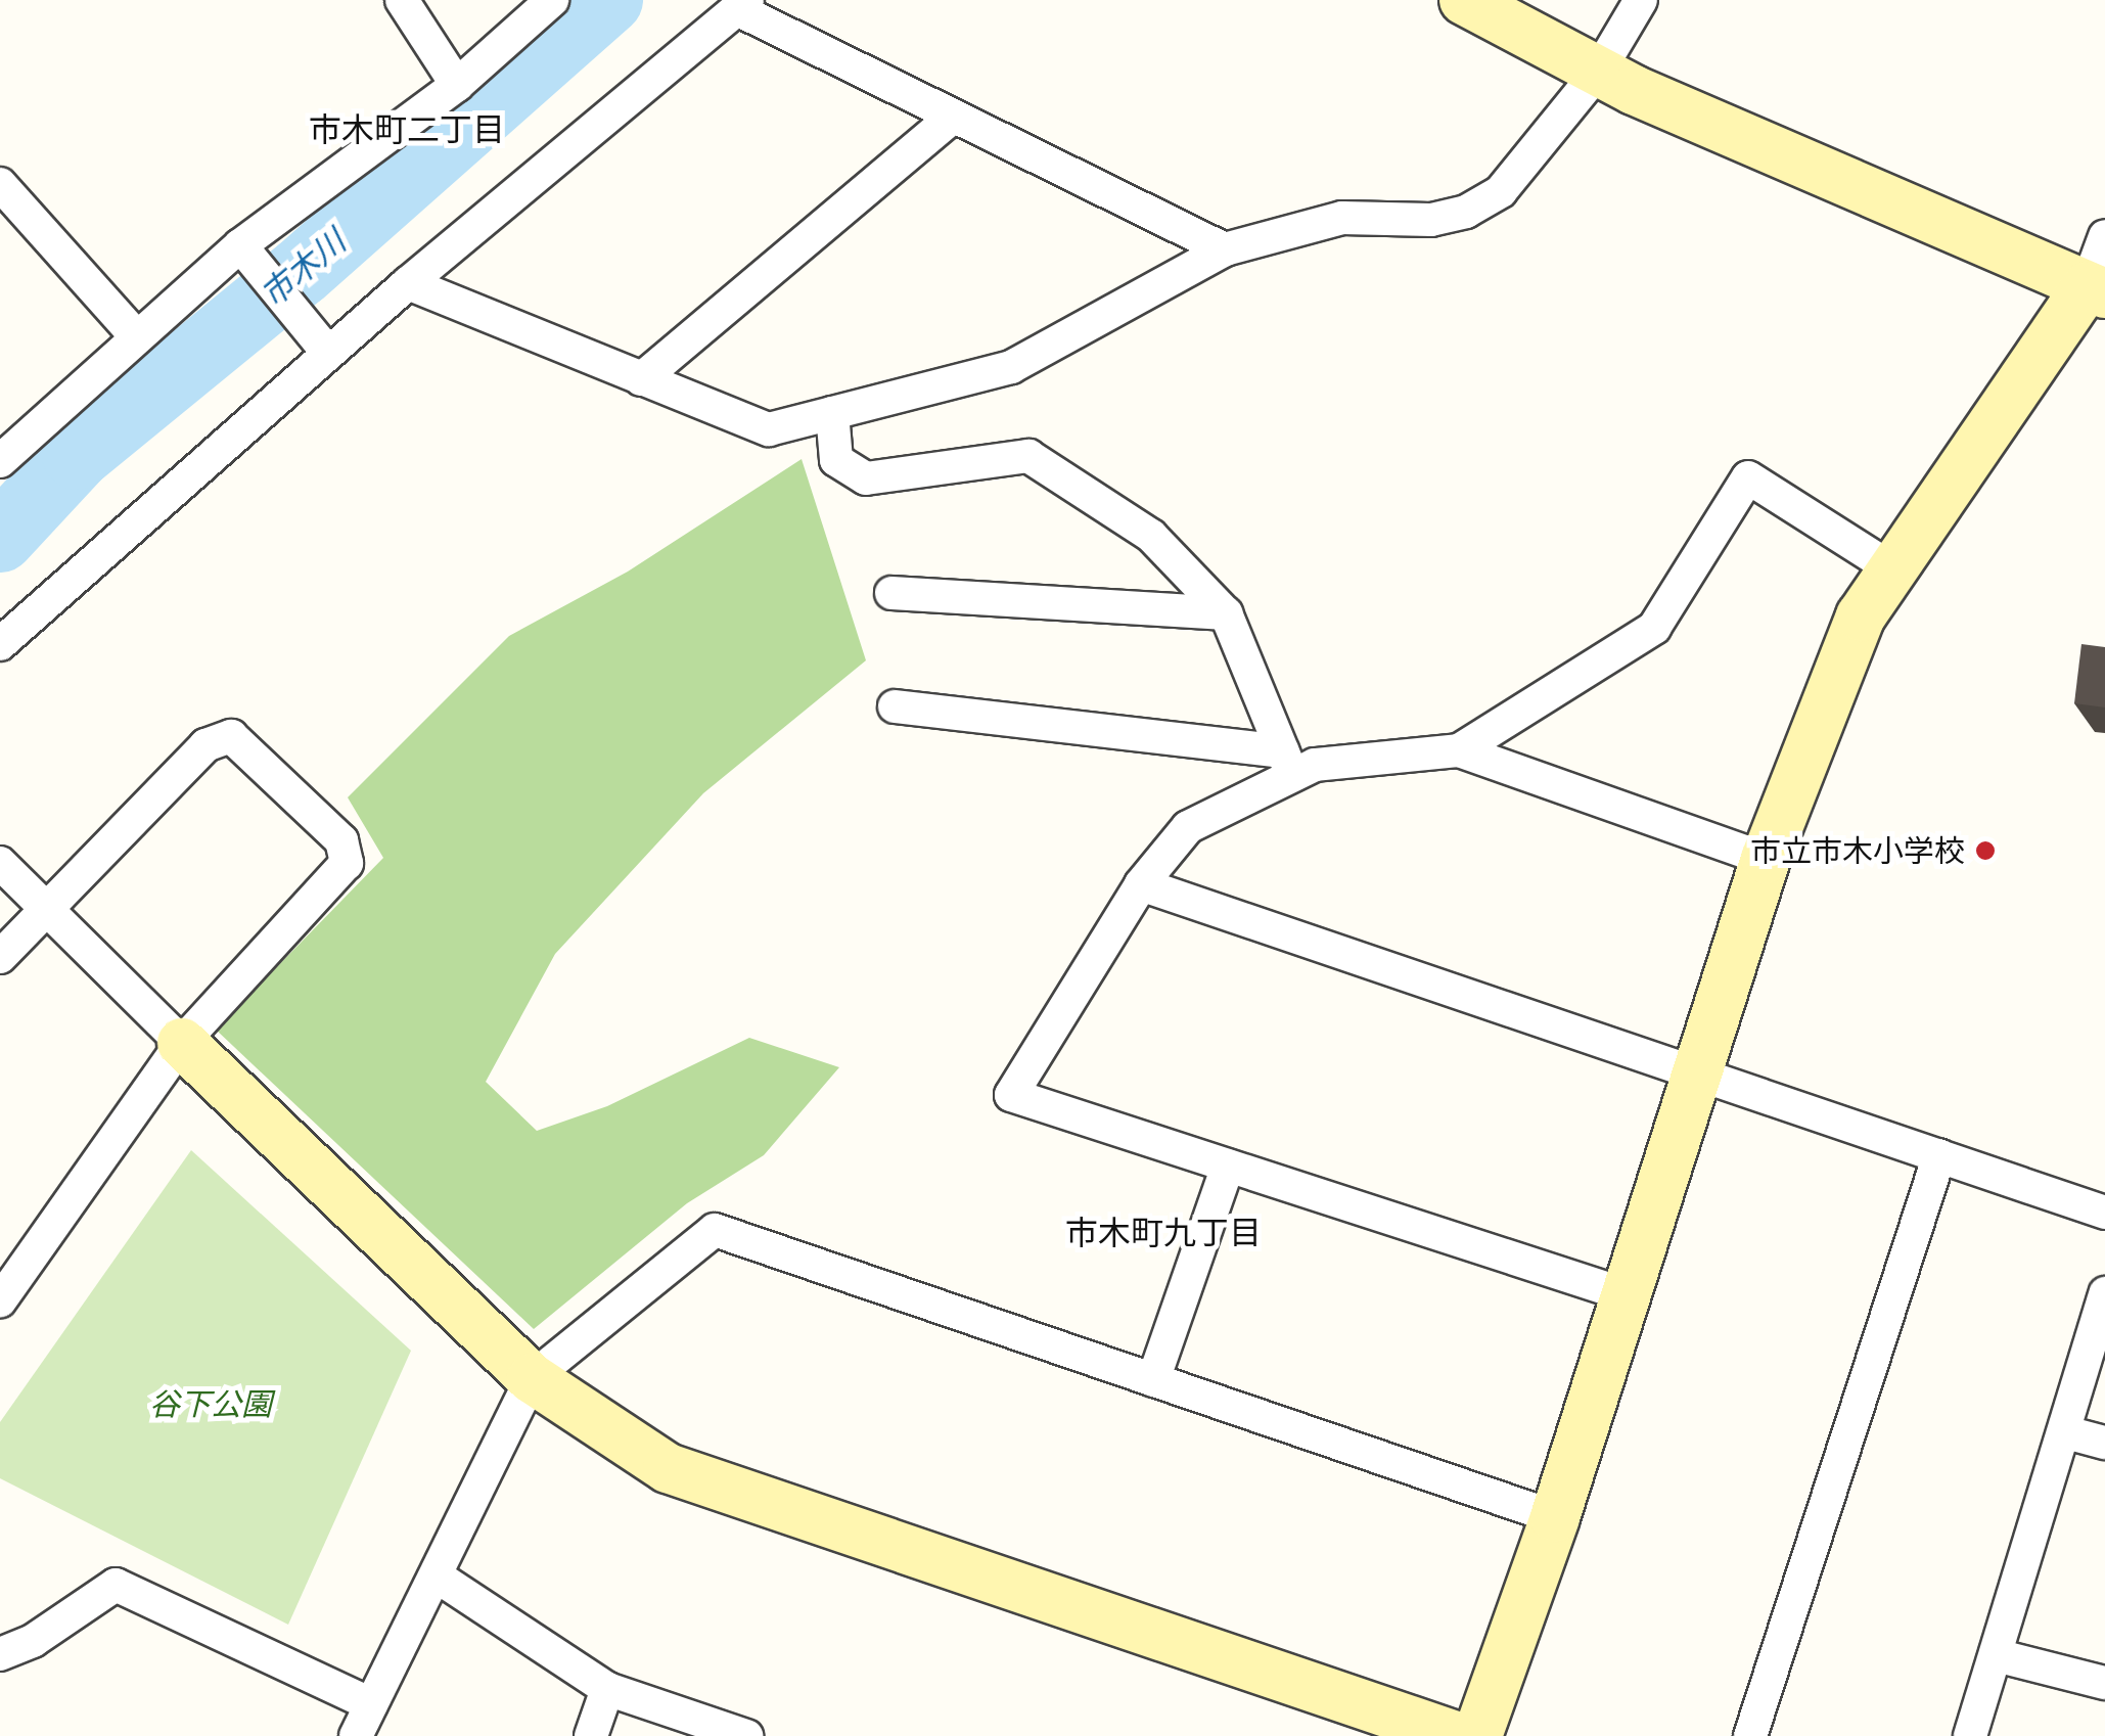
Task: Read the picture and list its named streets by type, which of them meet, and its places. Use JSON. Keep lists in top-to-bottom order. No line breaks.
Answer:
{"districts":["市木町二丁目","市木町九丁目"],"water":["市木川"],"parks":["谷下公園"],"places":["市立市木小学校"]}
